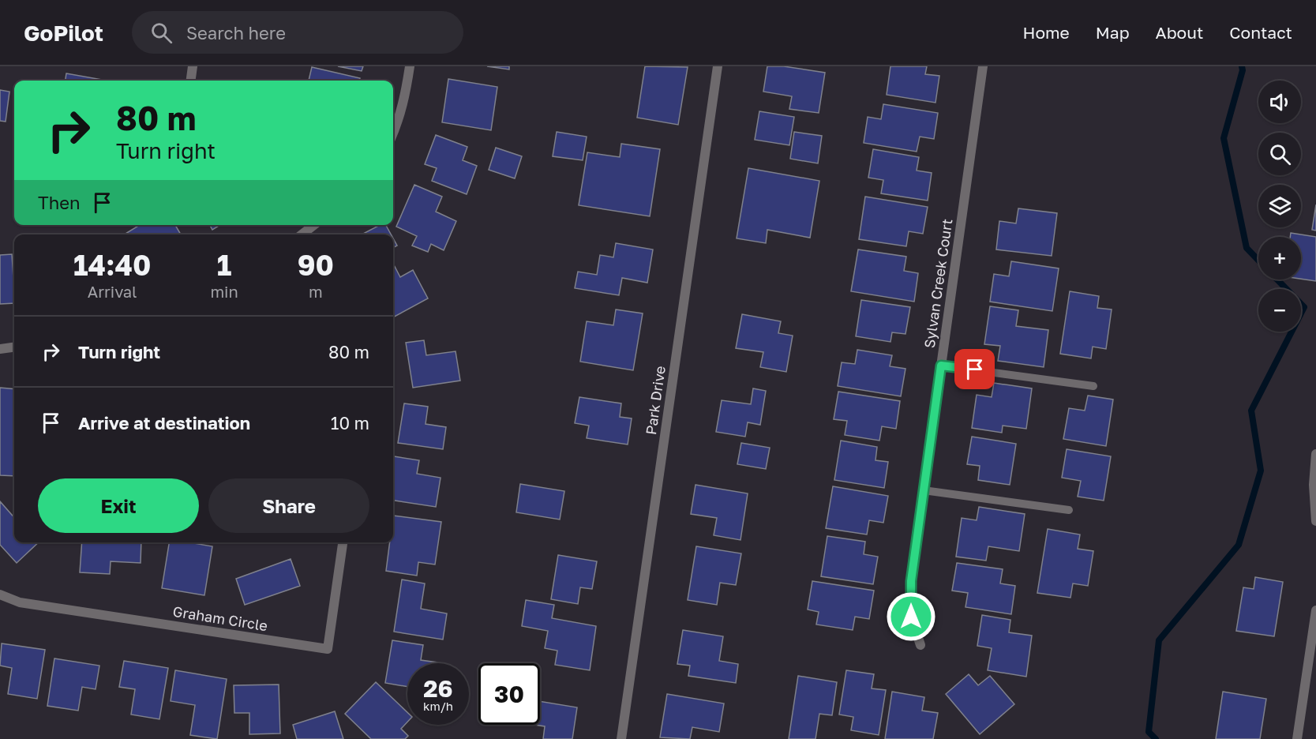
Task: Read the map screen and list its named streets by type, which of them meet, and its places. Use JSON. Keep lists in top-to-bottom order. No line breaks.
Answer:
{"streets":{"street":["Sylvan Creek Court","Park Drive","Graham Circle"]},"page":{"header":"GoPilot","search":"Search here","nav":["Home","Map","About","Contact"],"map_buttons":["+","−"],"turn":["80 m","Turn right"],"then":"Then","eta":["14:40","Arrival","1","min","90","m"],"list":[{"name":"Turn right","value":"80 m"},{"name":"Arrive at destination","value":"10 m"}],"buttons":["Exit","Share"],"speed":"26 km/h","limit":"30"}}
